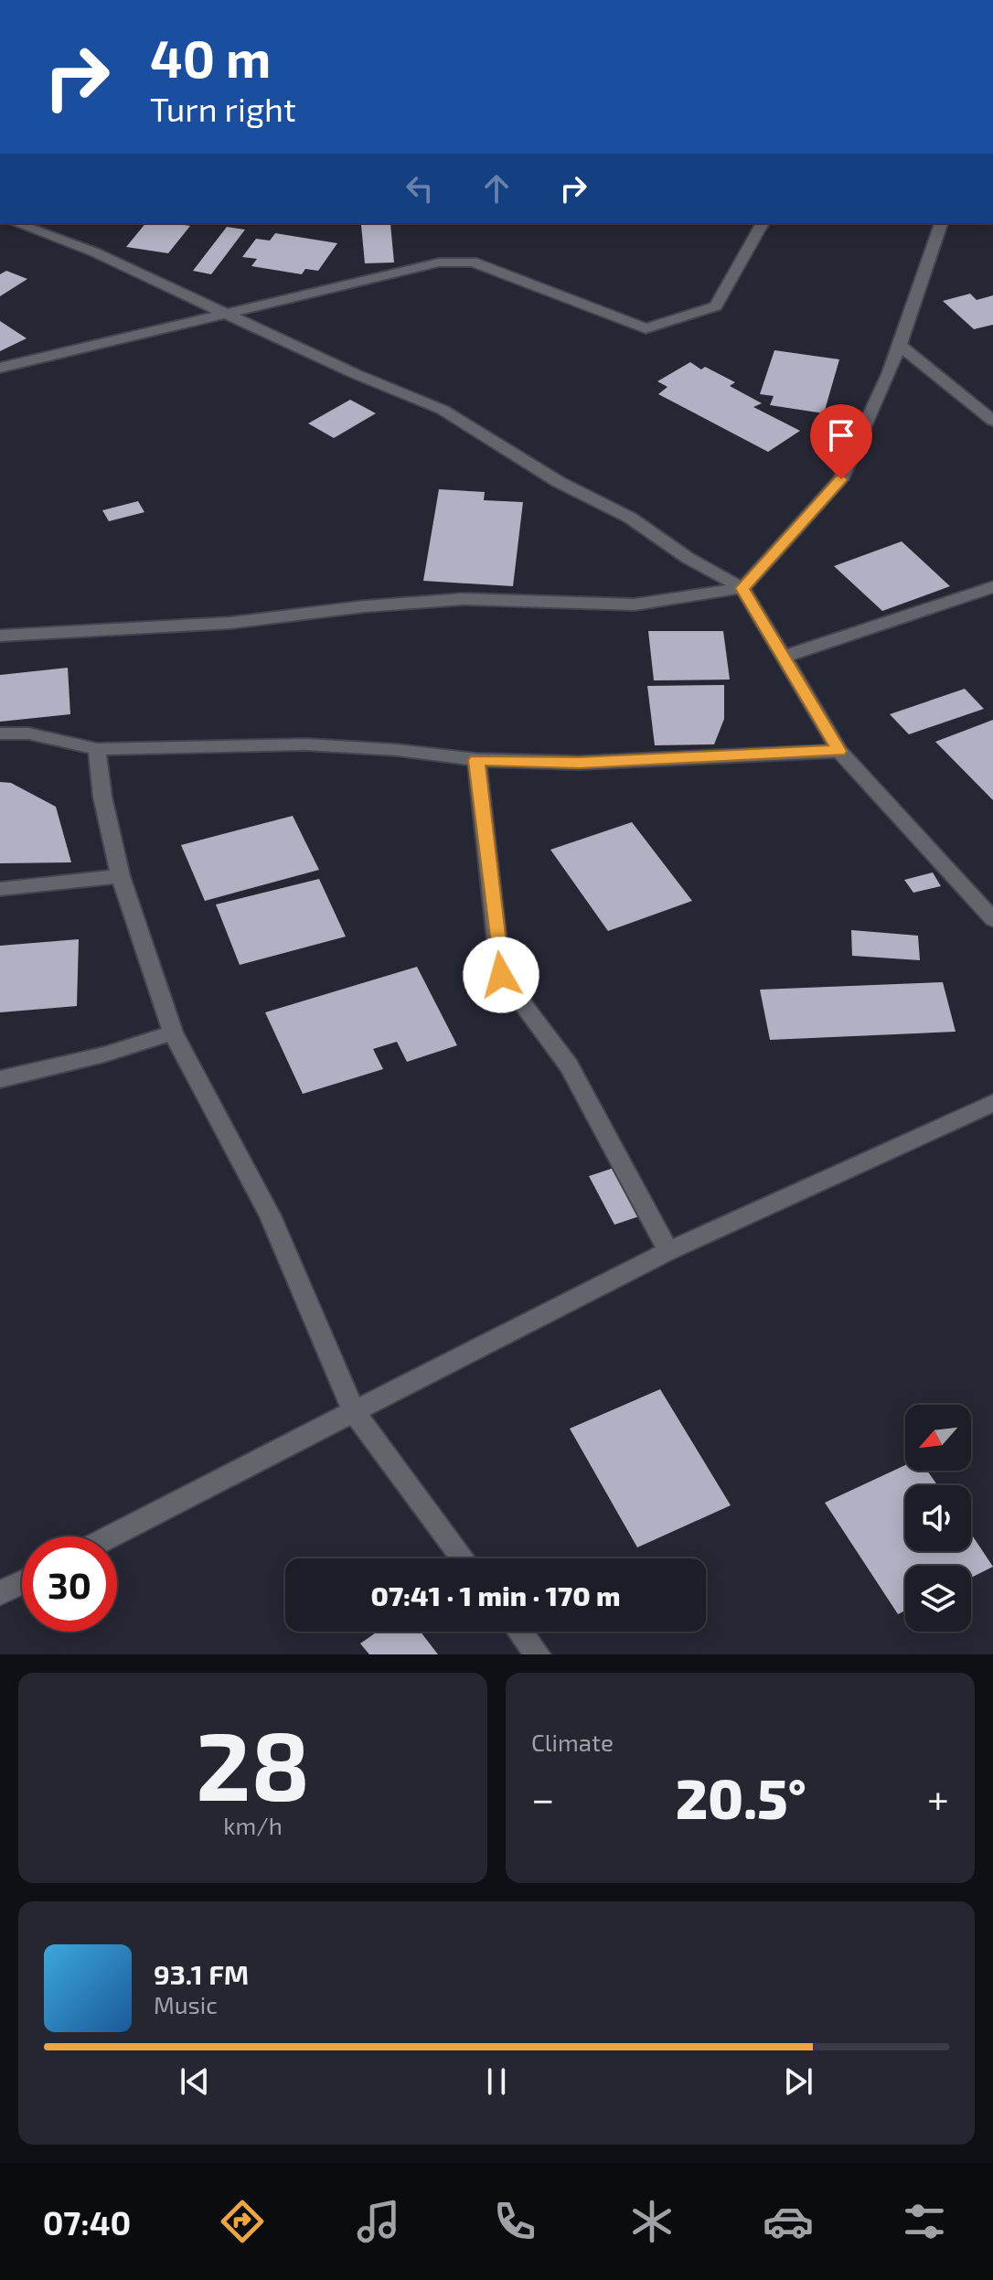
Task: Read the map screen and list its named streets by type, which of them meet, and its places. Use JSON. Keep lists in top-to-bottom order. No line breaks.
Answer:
{"north":"bottom left","page":{"turn":["40 m","Turn right"],"limit":"30","trip":"07:41 · 1 min · 170 m","tile":[["28","km/h"],"Climate"],"heat":["−","20.5°","+"],"song":["93.1 FM","Music"],"tabs":"07:40"}}
